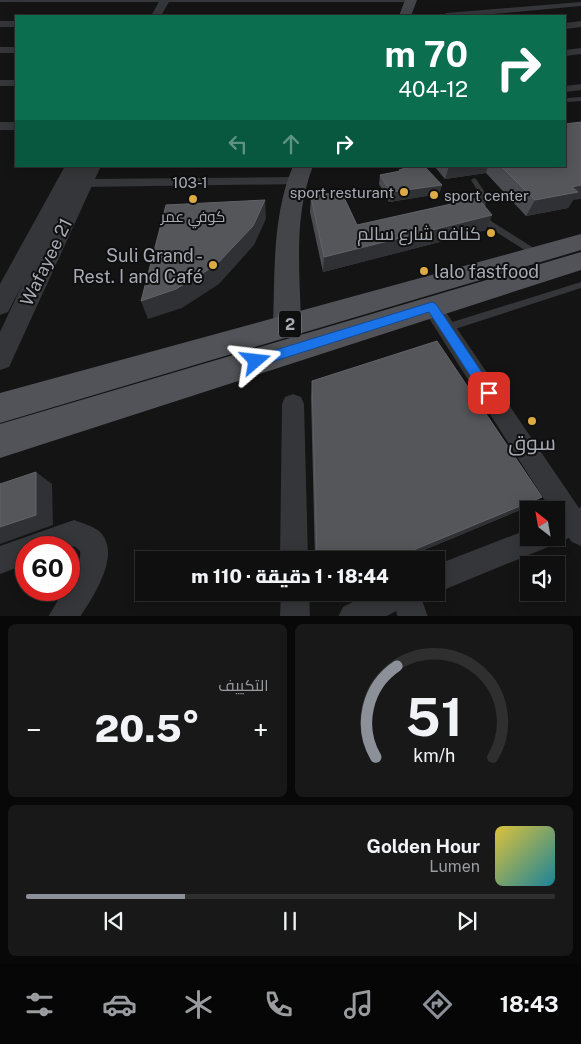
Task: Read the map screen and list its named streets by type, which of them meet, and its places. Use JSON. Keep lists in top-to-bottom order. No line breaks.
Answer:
{"streets":{"main road":["2"],"street":["103-1","Wafayee 21"]},"crossings":[["103-1","Wafayee 21"]],"places":["sport resturant","sport center","كوفي عمر","كنافه شارع سالم","Suli Grand - Rest. I and Café","lalo fastfood","سوق"],"north":"top left","page":{"turn":["70 m","404-12"],"limit":"60","trip":"18:44 · 1 دقيقة · 110 m","tile":"التكييف","heat":["−","20.5°","+"],"song":["Golden Hour","Lumen"],"tabs":"18:43","gauge":["51","km/h"]}}
